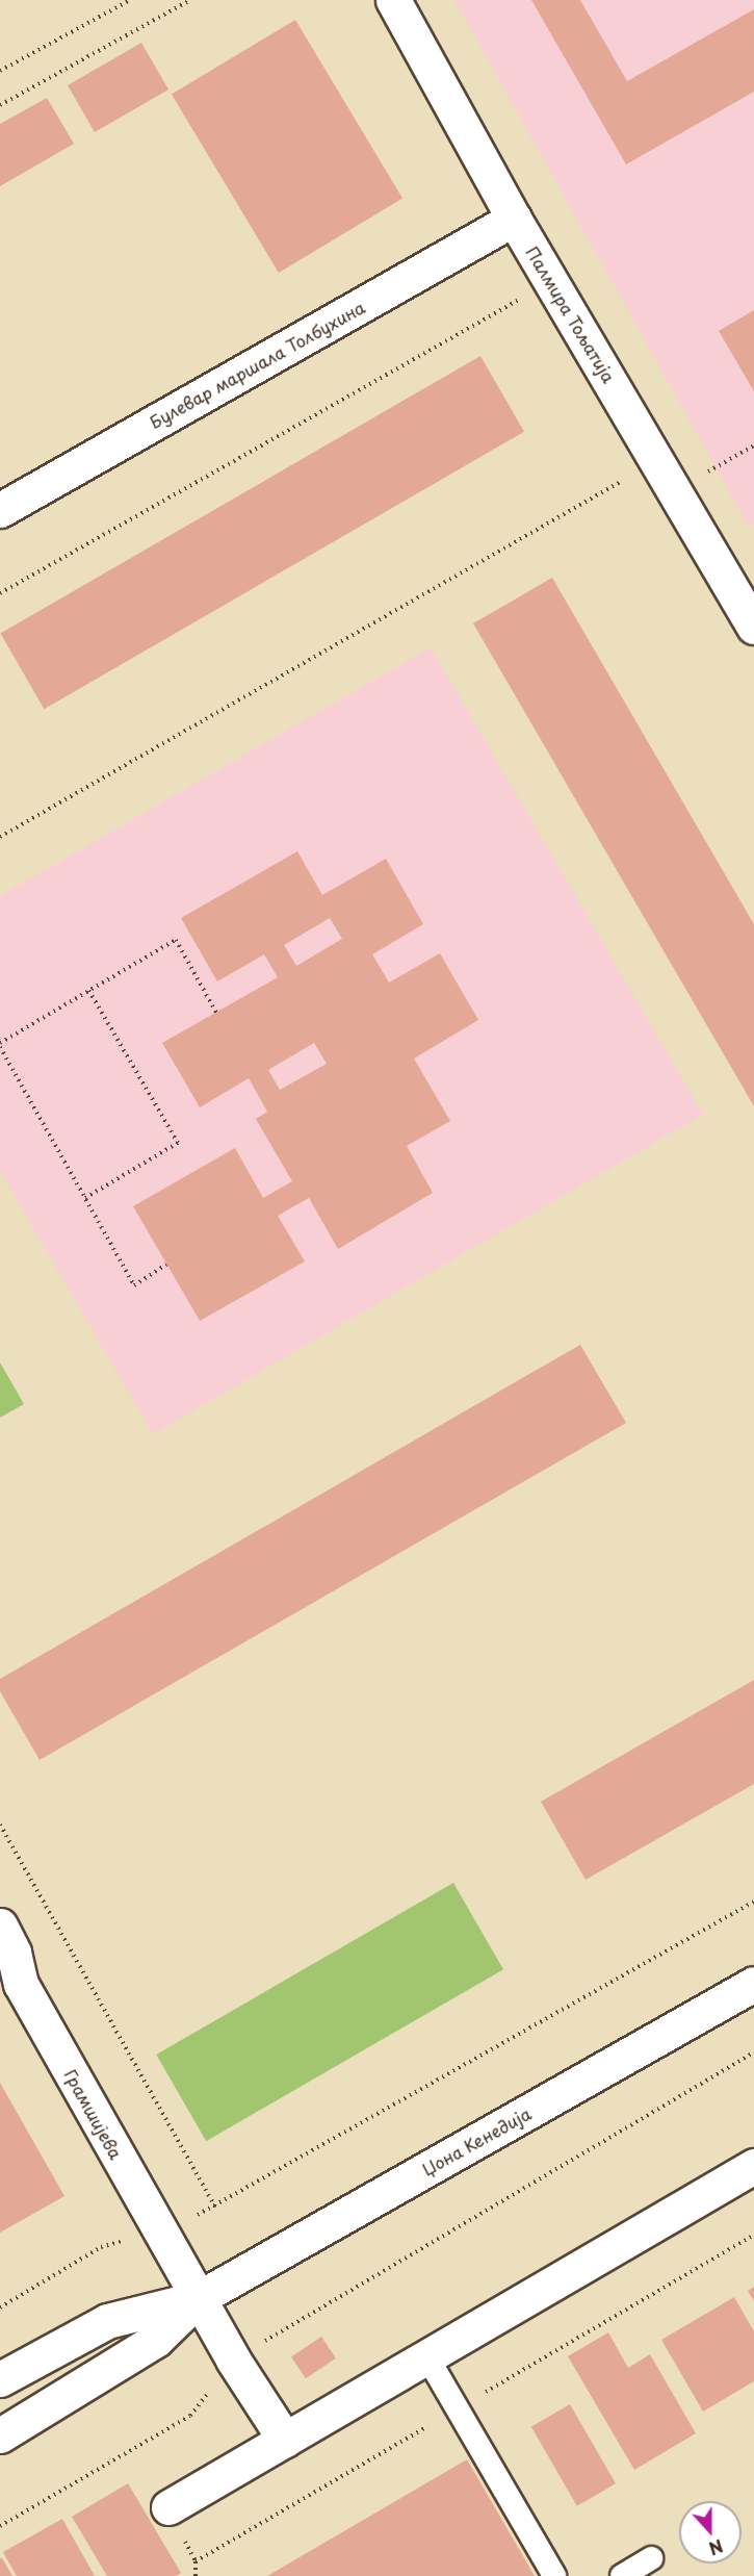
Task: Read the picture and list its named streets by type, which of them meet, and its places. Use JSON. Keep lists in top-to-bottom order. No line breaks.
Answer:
{"streets":{"street":["Палмира Тољатија","Булевар маршала Толбухина","Грамшијева","Џона Кенедија"]},"crossings":[["Палмира Тољатија","Булевар маршала Толбухина"],["Грамшијева","Џона Кенедија"]],"north":"bottom"}
